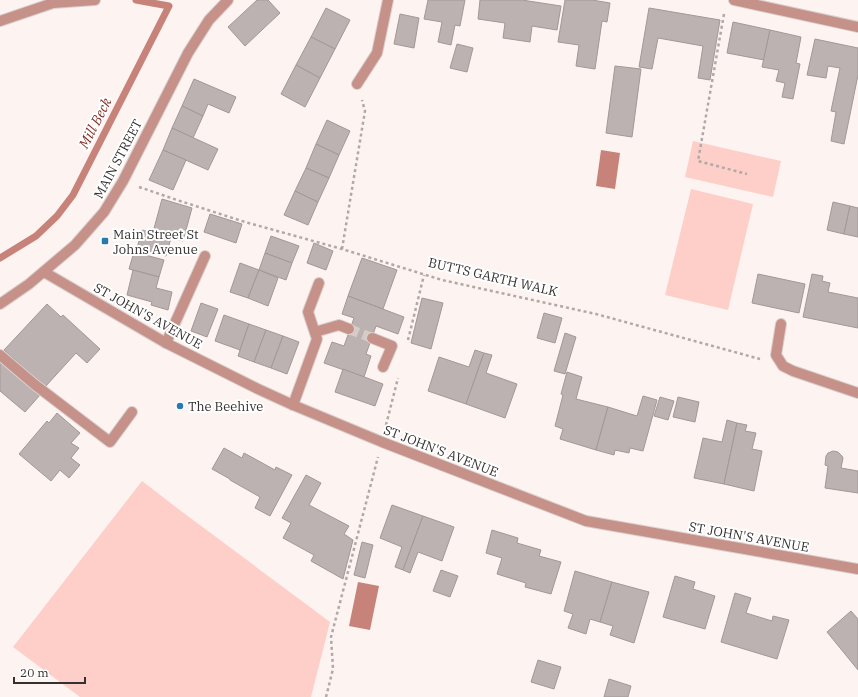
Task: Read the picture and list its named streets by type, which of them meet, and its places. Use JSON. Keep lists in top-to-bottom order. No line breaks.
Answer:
{"streets":{"street":["MAIN STREET","ST JOHN'S AVENUE"],"path":["BUTTS GARTH WALK"]},"crossings":[["MAIN STREET","BUTTS GARTH WALK"],["MAIN STREET","ST JOHN'S AVENUE"]],"water":["Mill Beck"],"places":{"transit":["Main Street St Johns Avenue"],"other":["The Beehive"]},"scale_bar":"20 m"}
